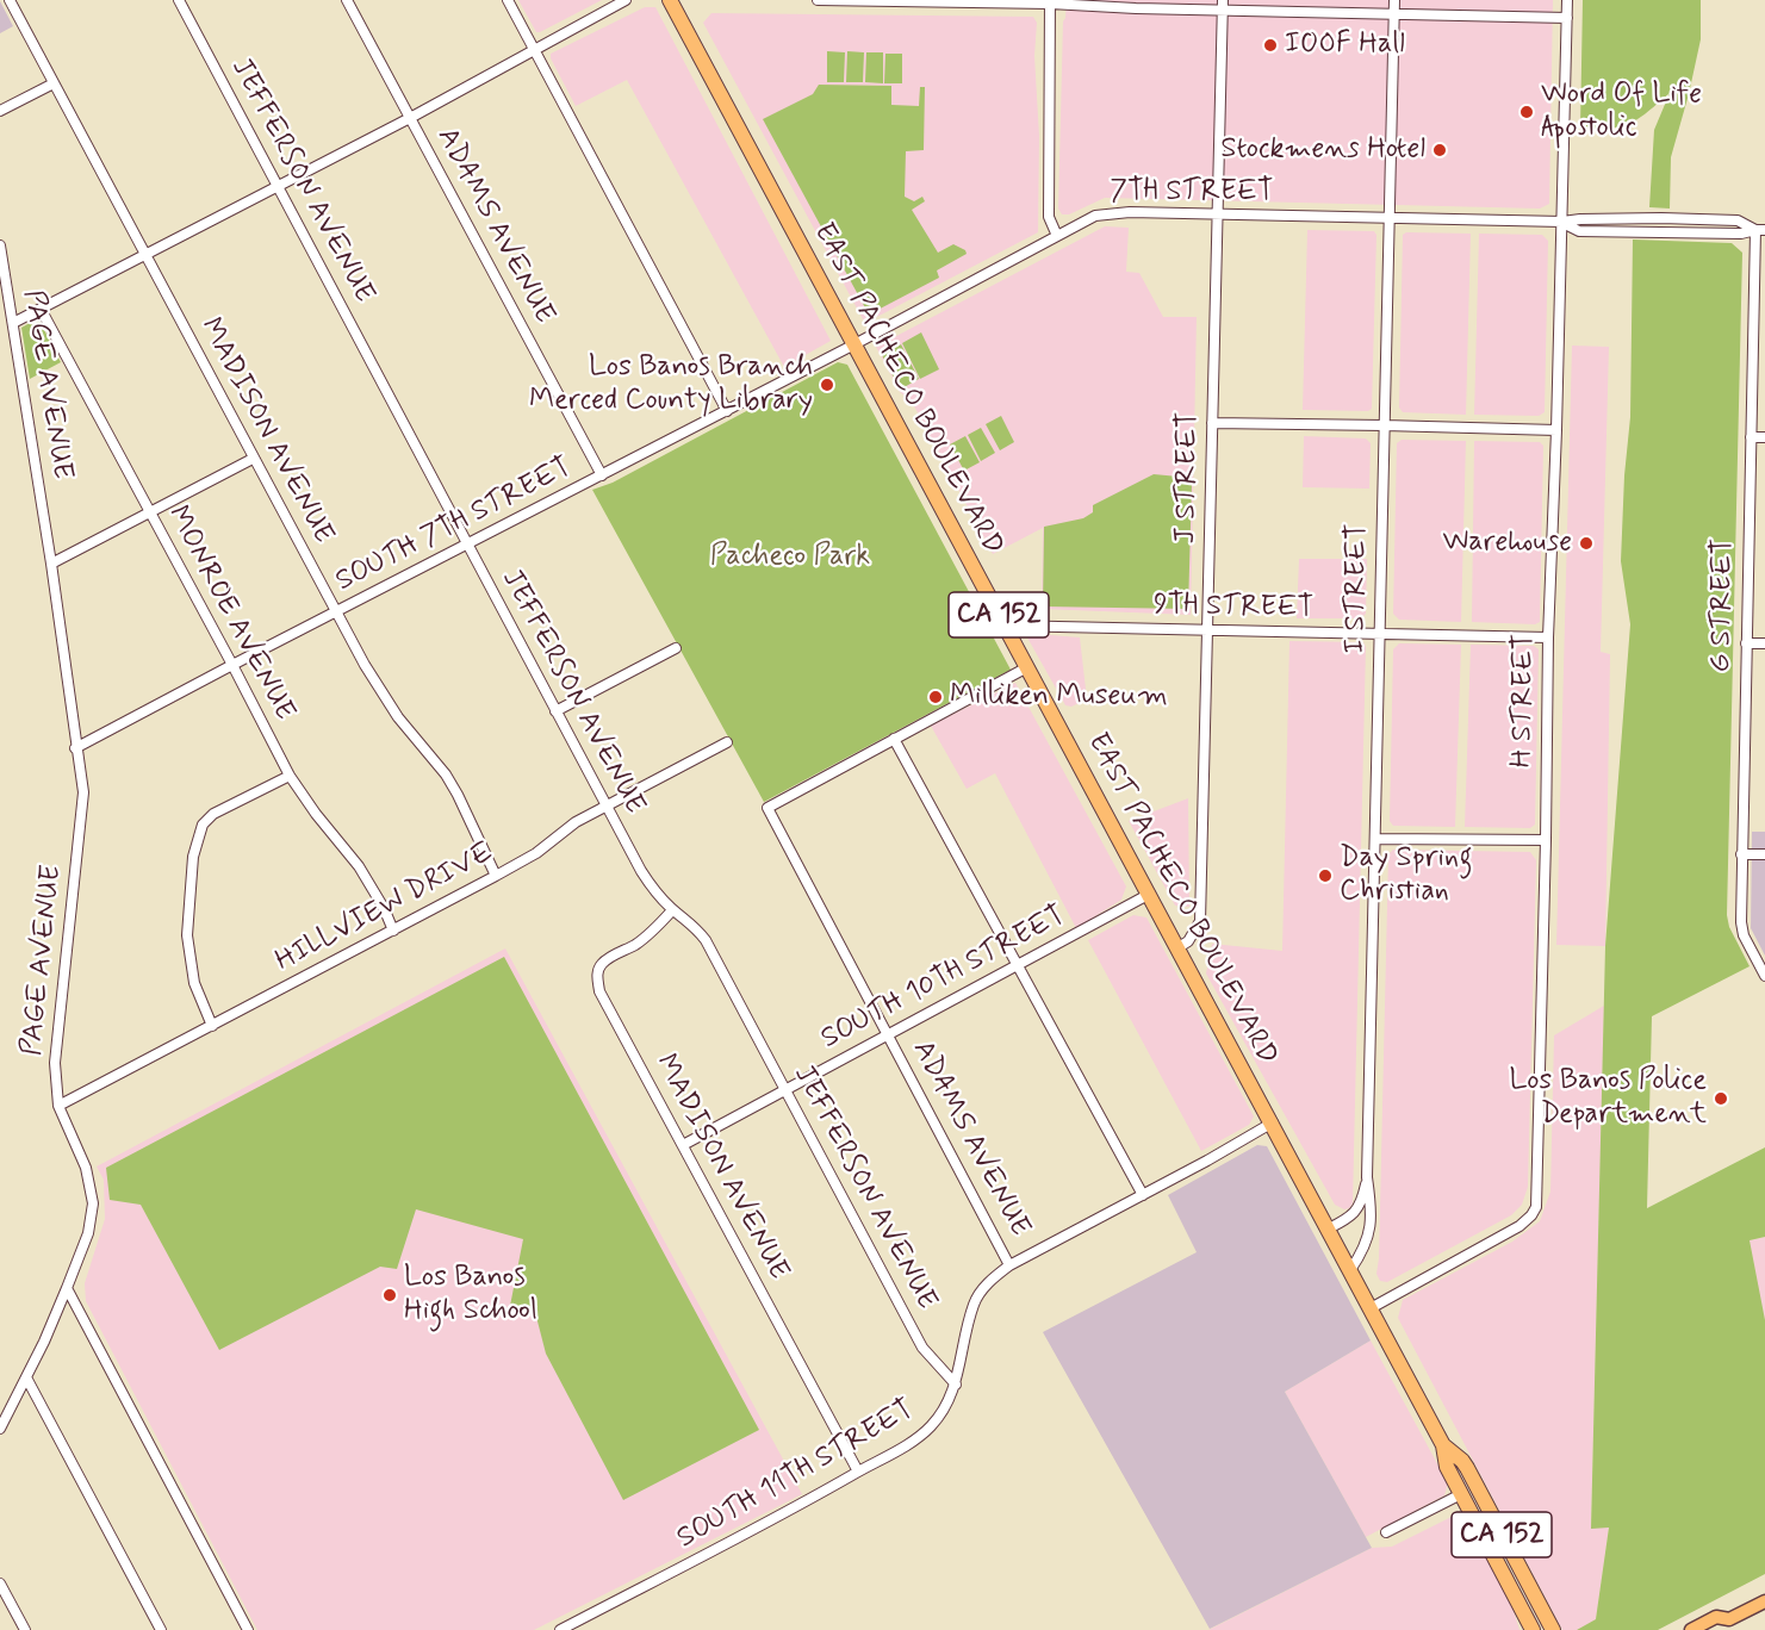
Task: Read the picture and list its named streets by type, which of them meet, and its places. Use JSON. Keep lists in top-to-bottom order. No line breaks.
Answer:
{"streets":{"highway":["EAST PACHECO BOULEVARD","CA 152"],"street":["JEFFERSON AVENUE","7TH STREET","ADAMS AVENUE","PAGE AVENUE","MADISON AVENUE","J STREET","SOUTH 7TH STREET","I STREET","G STREET","9TH STREET","MONROE AVENUE","H STREET","HILLVIEW DRIVE","SOUTH 10TH STREET","SOUTH 11TH STREET"]},"crossings":[["JEFFERSON AVENUE","MADISON AVENUE"],["JEFFERSON AVENUE","SOUTH 7TH STREET"],["JEFFERSON AVENUE","HILLVIEW DRIVE"],["JEFFERSON AVENUE","SOUTH 10TH STREET"],["JEFFERSON AVENUE","SOUTH 11TH STREET"],["7TH STREET","EAST PACHECO BOULEVARD"],["7TH STREET","J STREET"],["7TH STREET","SOUTH 7TH STREET"],["7TH STREET","I STREET"],["7TH STREET","G STREET"],["7TH STREET","H STREET"],["ADAMS AVENUE","SOUTH 7TH STREET"],["ADAMS AVENUE","SOUTH 10TH STREET"],["ADAMS AVENUE","SOUTH 11TH STREET"],["PAGE AVENUE","SOUTH 7TH STREET"],["PAGE AVENUE","HILLVIEW DRIVE"],["EAST PACHECO BOULEVARD","J STREET"],["EAST PACHECO BOULEVARD","SOUTH 7TH STREET"],["EAST PACHECO BOULEVARD","I STREET"],["EAST PACHECO BOULEVARD","9TH STREET"],["EAST PACHECO BOULEVARD","H STREET"],["EAST PACHECO BOULEVARD","SOUTH 10TH STREET"],["EAST PACHECO BOULEVARD","SOUTH 11TH STREET"],["MADISON AVENUE","SOUTH 7TH STREET"],["MADISON AVENUE","HILLVIEW DRIVE"],["MADISON AVENUE","SOUTH 10TH STREET"],["MADISON AVENUE","SOUTH 11TH STREET"],["J STREET","9TH STREET"],["SOUTH 7TH STREET","MONROE AVENUE"],["I STREET","9TH STREET"],["9TH STREET","H STREET"],["MONROE AVENUE","HILLVIEW DRIVE"]],"parks":["Pacheco Park"],"places":["IOOF Hall","Word Of Life Apostolic","Stockmens Hotel","Los Banos Branch Merced County Library","Warehouse","Milliken Museum","Day Spring Christian","Los Banos Police Department","Los Banos High School"]}
